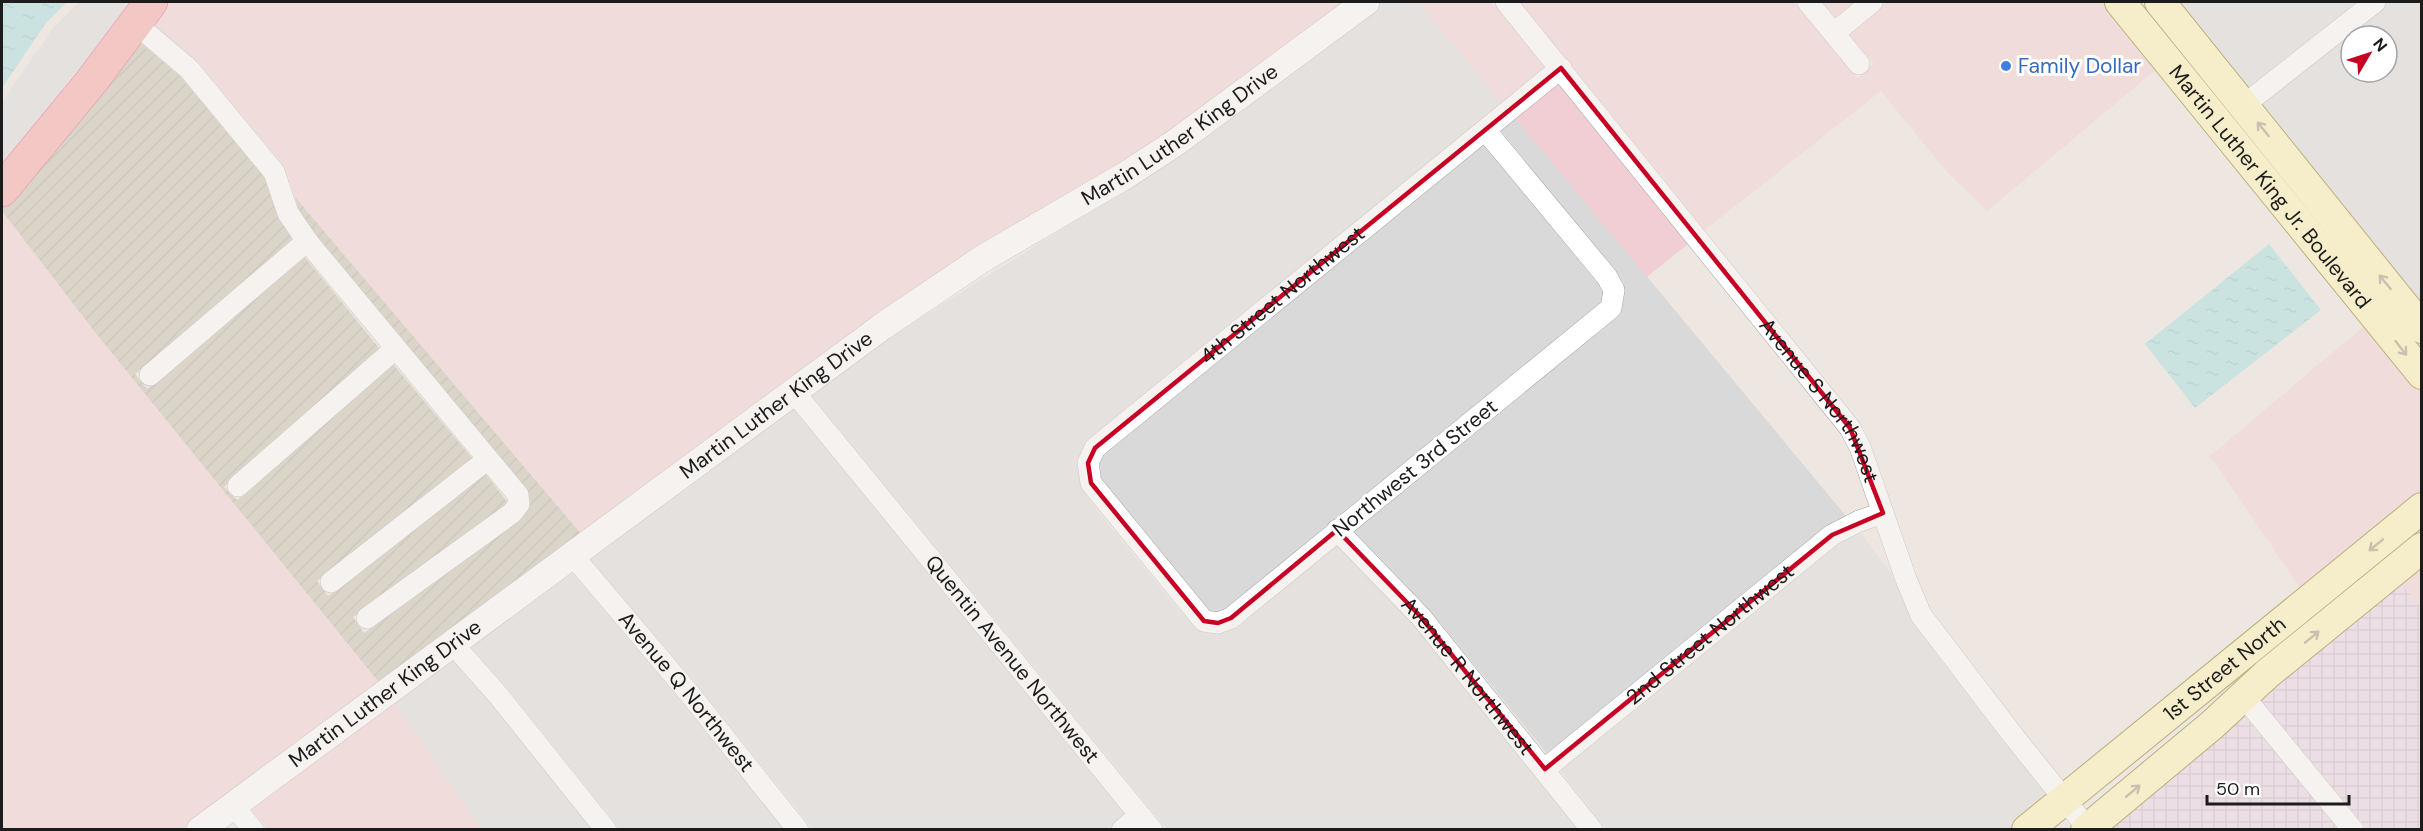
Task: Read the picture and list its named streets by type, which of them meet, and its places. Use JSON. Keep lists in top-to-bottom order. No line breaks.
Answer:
{"streets":{"main road":["Martin Luther King Jr. Boulevard","1st Street North"],"street":["Martin Luther King Drive","4th Street Northwest","Avenue S Northwest","Northwest 3rd Street","2nd Street Northwest","Quentin Avenue Northwest","Avenue R Northwest","Avenue Q Northwest"]},"crossings":[["Martin Luther King Drive","Quentin Avenue Northwest"],["Martin Luther King Drive","Avenue Q Northwest"],["4th Street Northwest","Avenue S Northwest"],["4th Street Northwest","Northwest 3rd Street"],["Avenue S Northwest","2nd Street Northwest"],["Avenue S Northwest","1st Street North"],["Northwest 3rd Street","Avenue R Northwest"],["2nd Street Northwest","Avenue R Northwest"]],"places":["Family Dollar"],"scale_bar":"50 m","north":"top right"}
